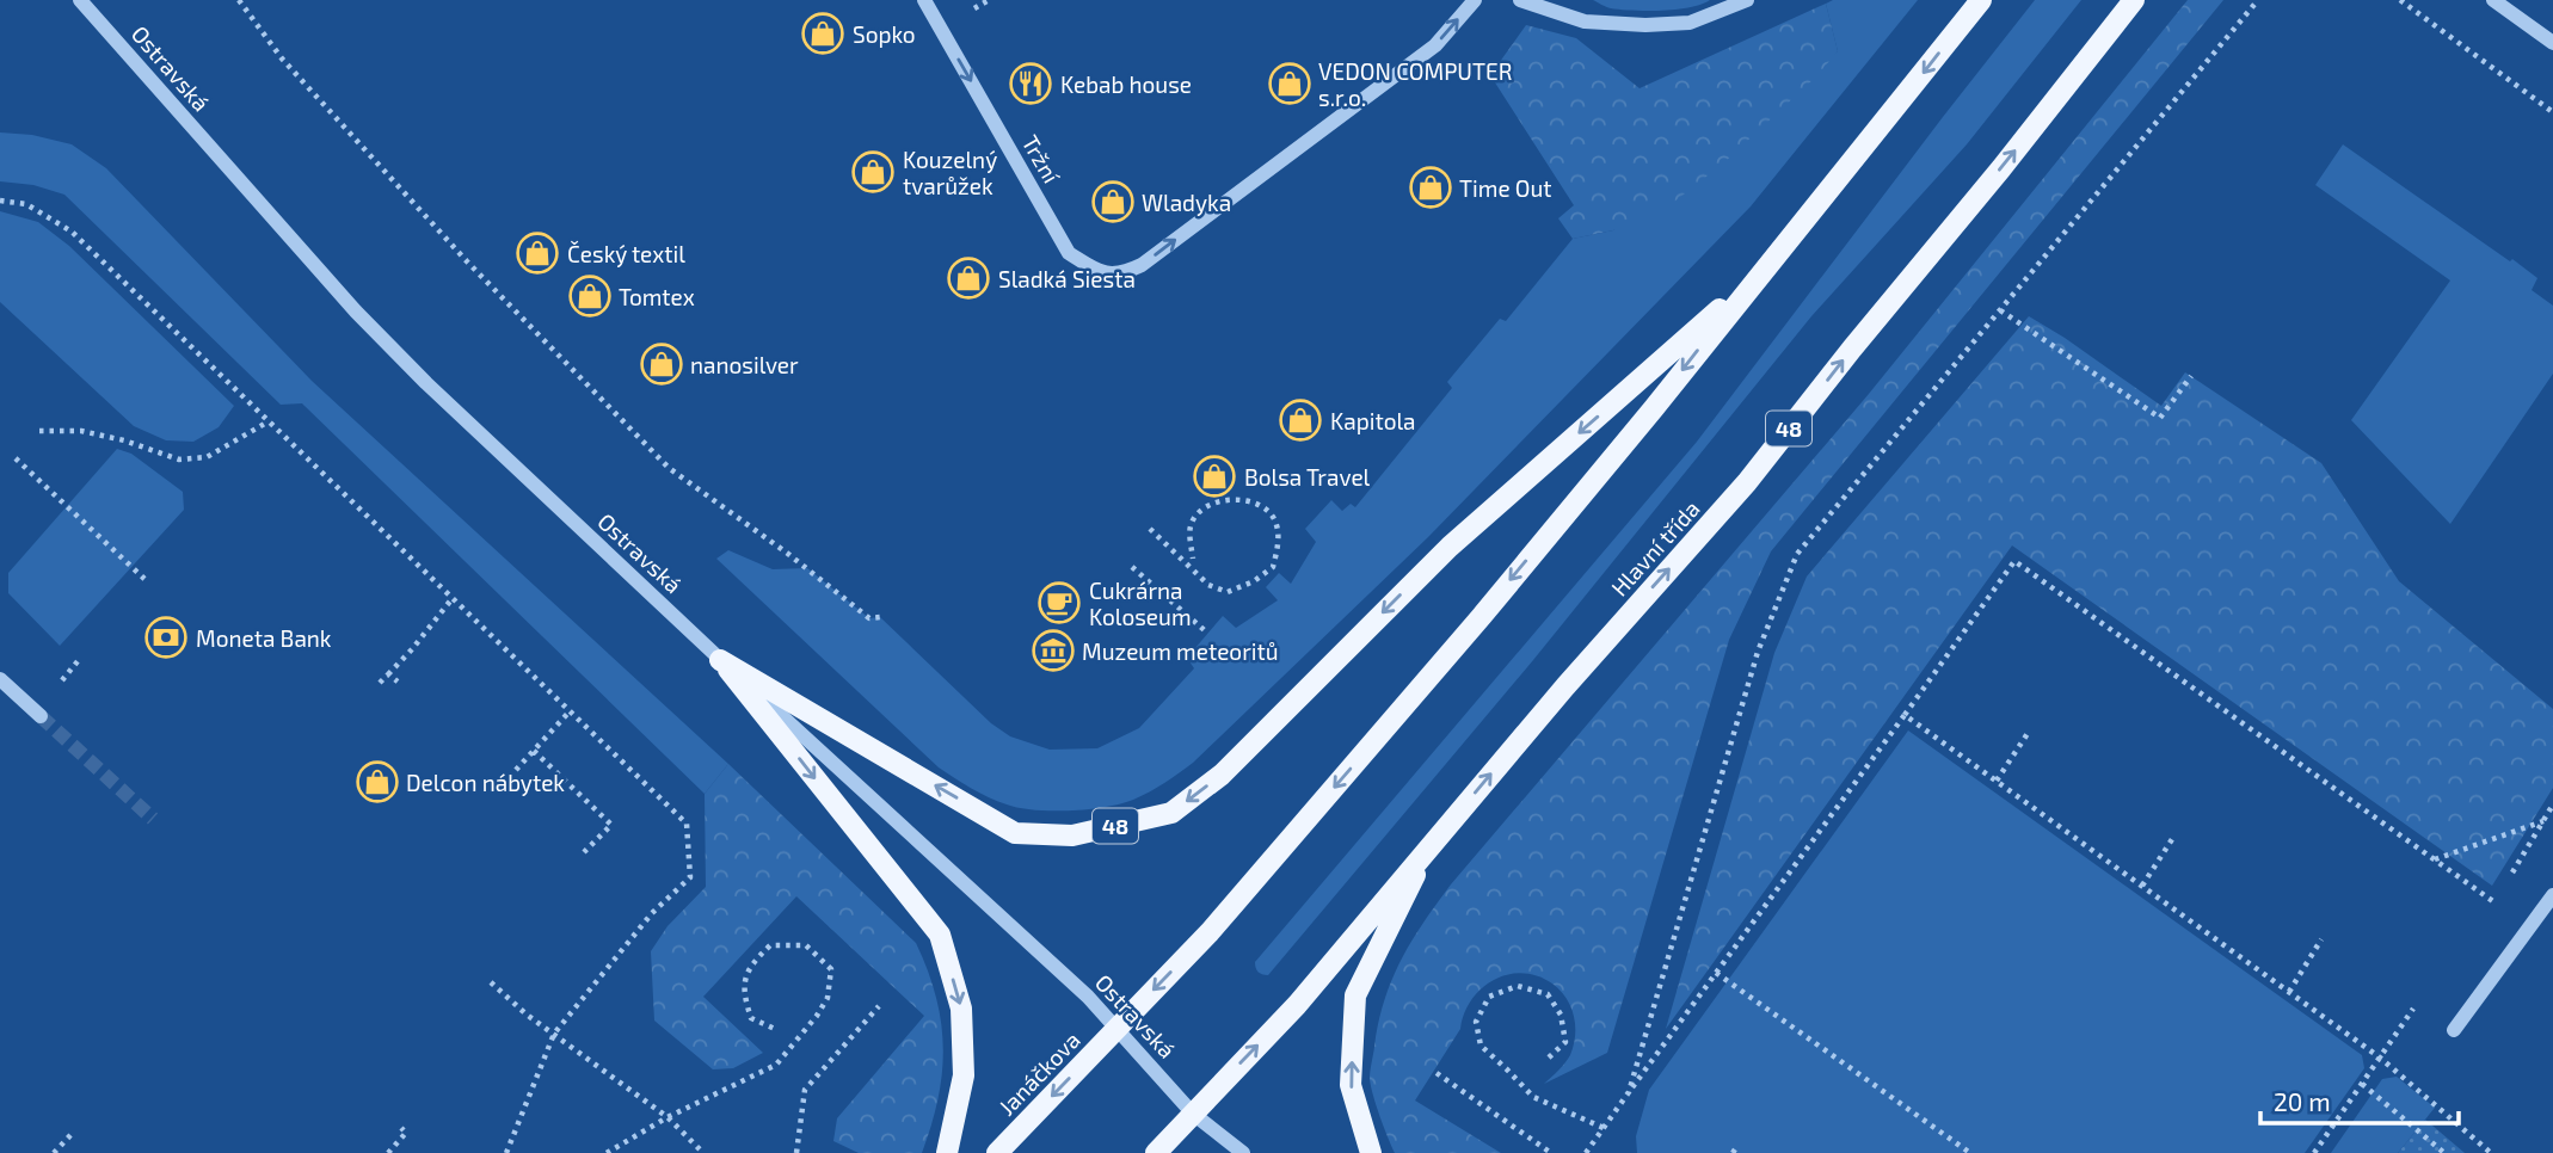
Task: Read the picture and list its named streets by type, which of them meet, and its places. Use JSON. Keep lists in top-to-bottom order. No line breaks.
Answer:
{"streets":{"main road":["48","Hlavní třída","Janáčkova"],"street":["Ostravská","Tržní"]},"crossings":[["Ostravská","48"],["Ostravská","Hlavní třída"],["Ostravská","Janáčkova"],["48","Hlavní třída"],["48","Janáčkova"]],"places":{"shop":["Sopko","VEDON COMPUTER s.r.o.","Kouzelný tvarůžek","Time Out","Wladyka","Český textil","Sladká Siesta","Tomtex","nanosilver","Kapitola","Bolsa Travel","Delcon nábytek"],"restaurant":["Kebab house"],"cafe":["Cukrárna Koloseum"],"bank":["Moneta Bank"],"museum":["Muzeum meteoritů"]},"scale_bar":"20 m"}
